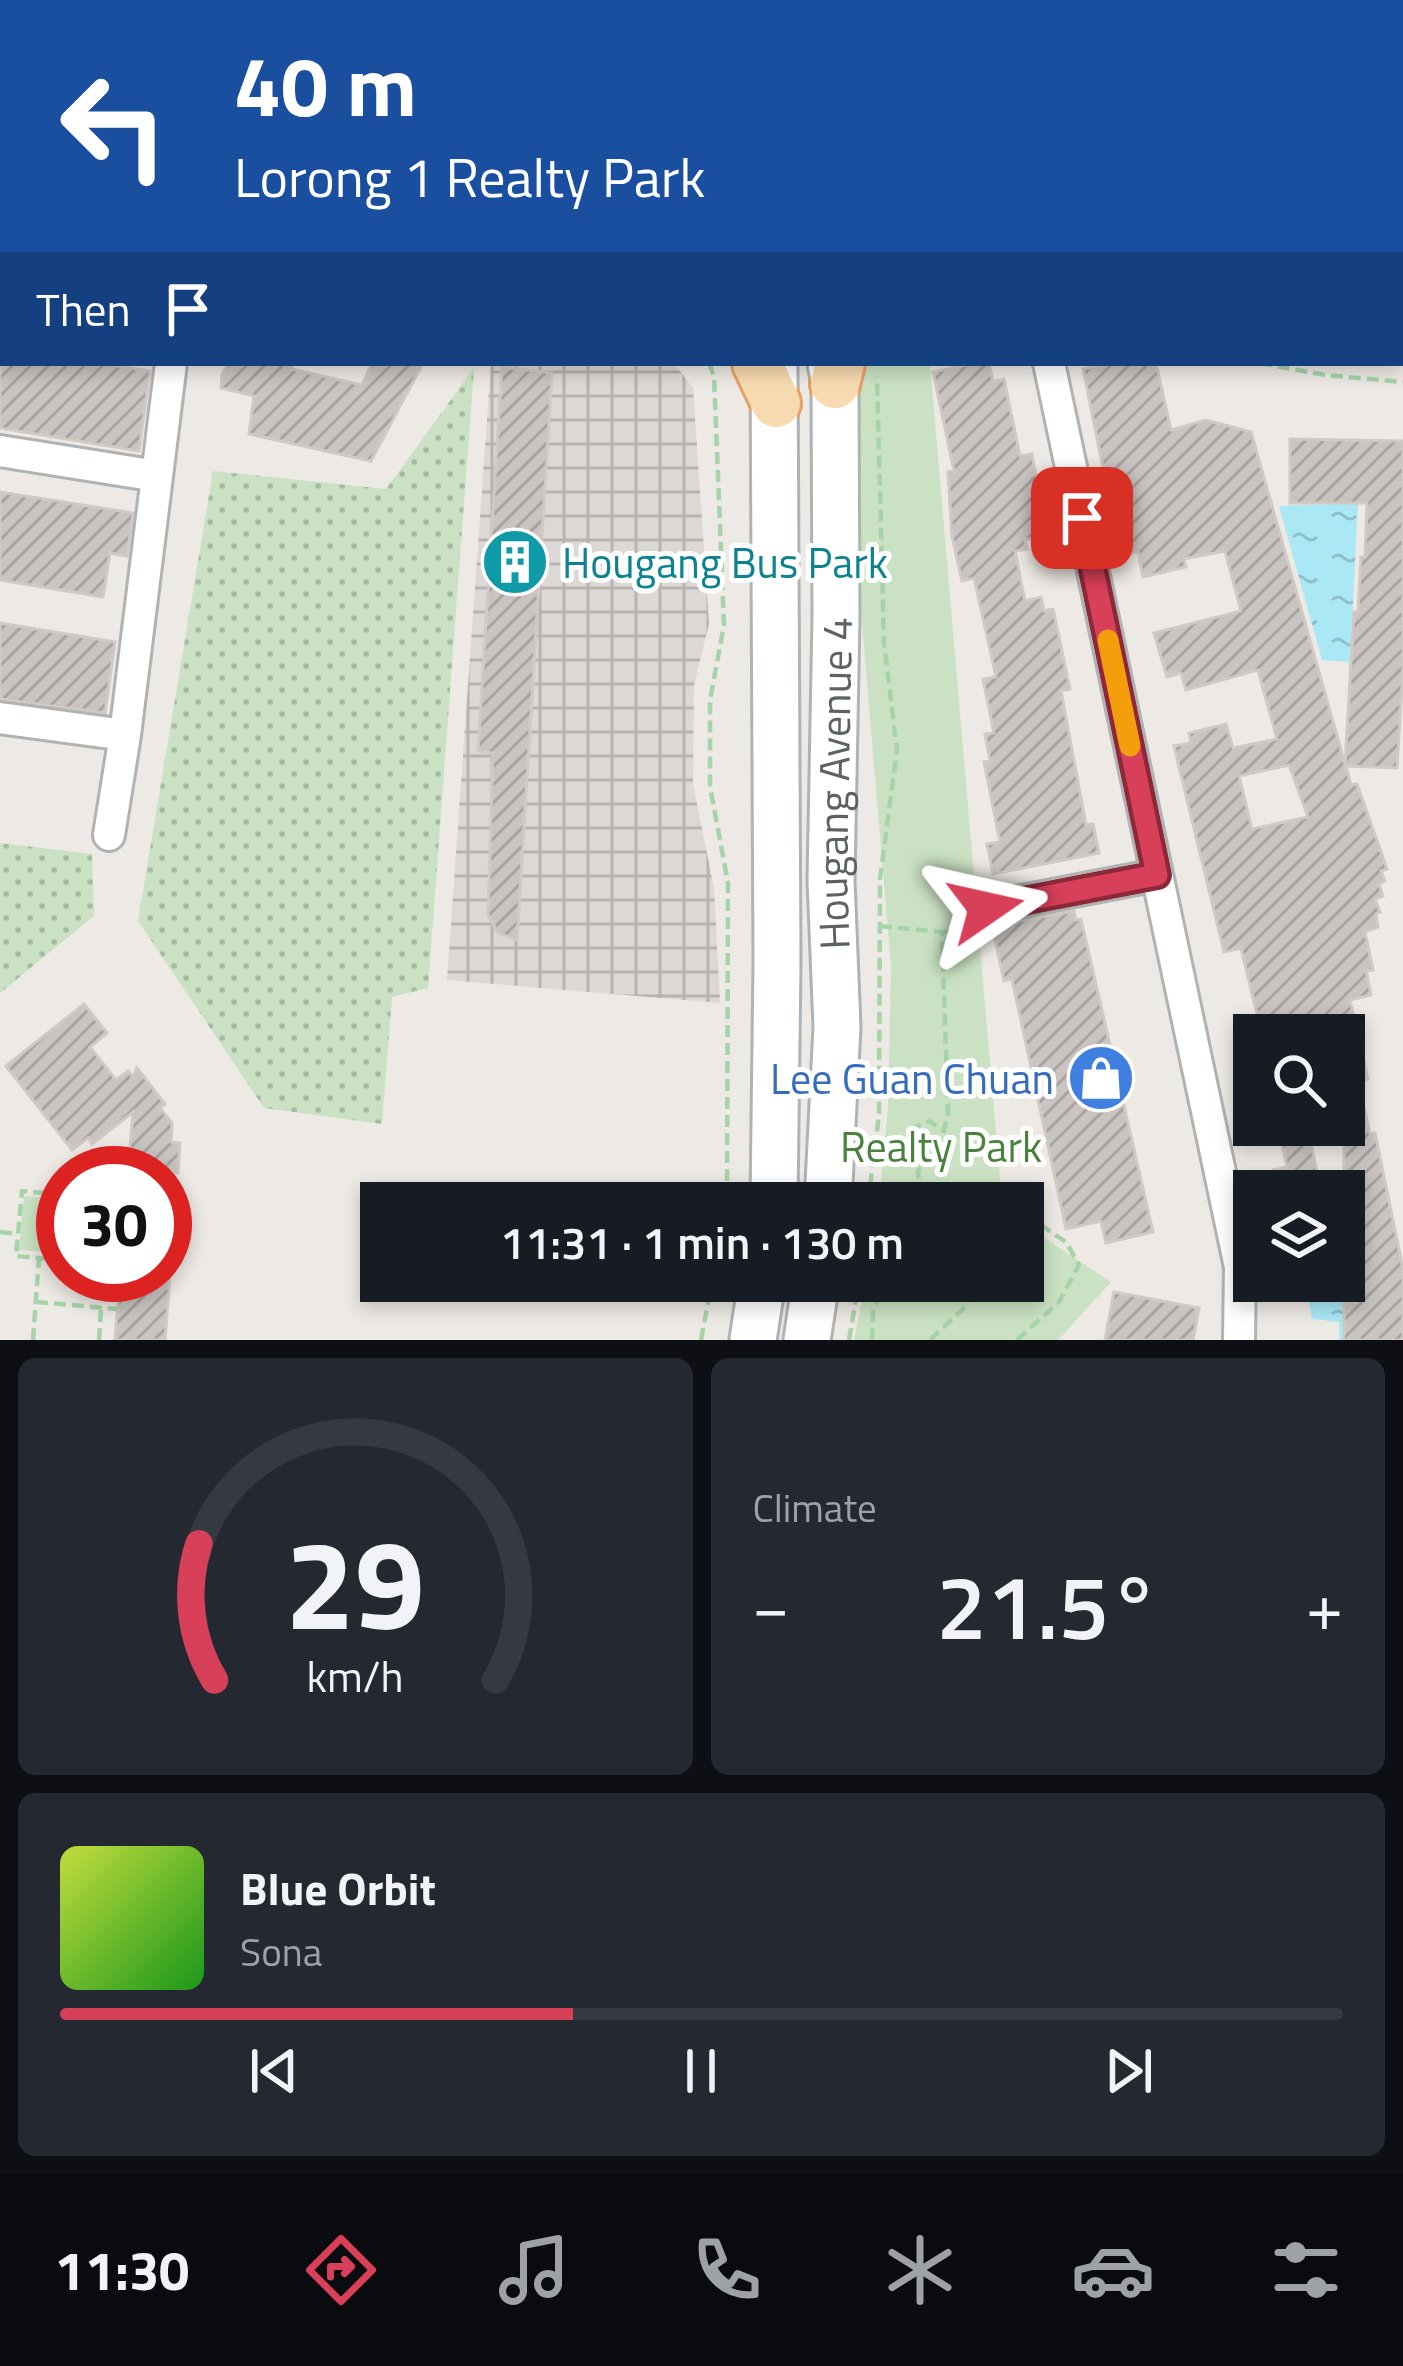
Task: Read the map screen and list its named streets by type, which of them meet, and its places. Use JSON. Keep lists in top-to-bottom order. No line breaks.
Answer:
{"streets":{"street":["Hougang Avenue 4"]},"parks":["Realty Park"],"places":{"building":["Hougang Bus Park"],"shop":["Lee Guan Chuan"]},"page":{"turn":["40 m","Lorong 1 Realty Park"],"then":"Then","limit":"30","trip":"11:31 · 1 min · 130 m","tile":"Climate","heat":["−","21.5°","+"],"song":["Blue Orbit","Sona"],"tabs":"11:30","gauge":["29","km/h"]}}
